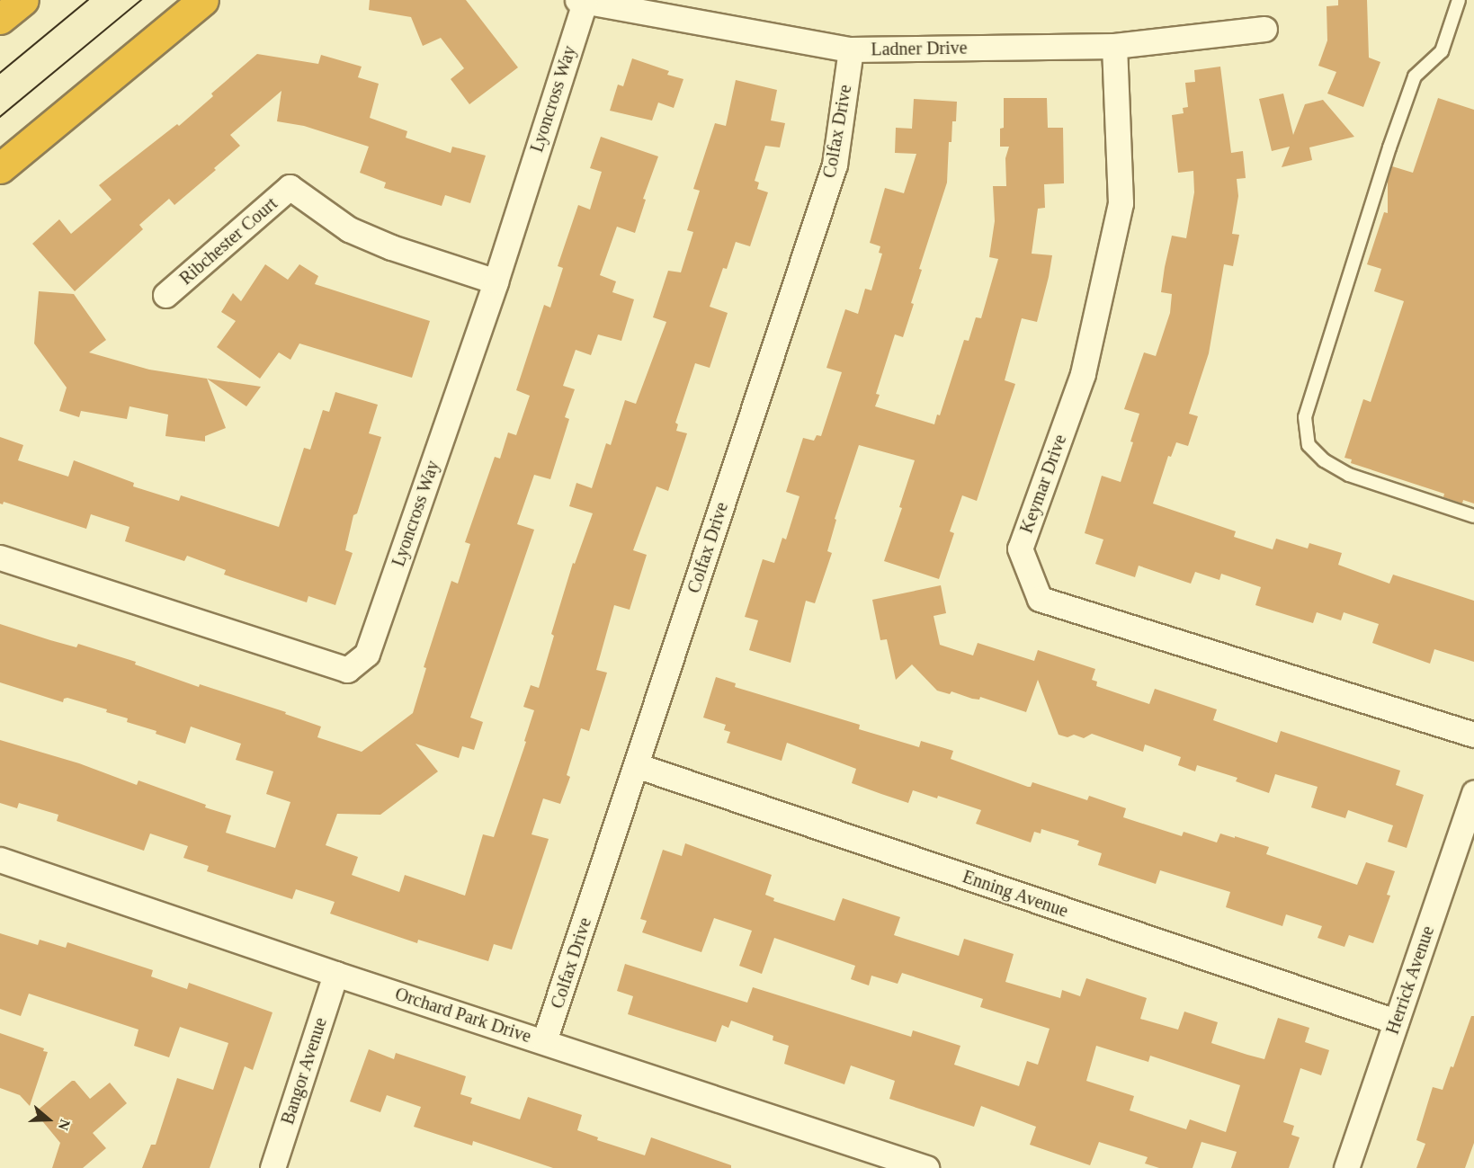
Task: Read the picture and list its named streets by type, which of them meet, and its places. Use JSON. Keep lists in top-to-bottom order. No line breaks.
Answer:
{"streets":{"street":["Ladner Drive","Lyoncross Way","Colfax Drive","Ribchester Court","Keymar Drive","Enning Avenue","Herrick Avenue","Orchard Park Drive","Bangor Avenue"]},"crossings":[["Ladner Drive","Lyoncross Way"],["Ladner Drive","Colfax Drive"],["Ladner Drive","Keymar Drive"],["Lyoncross Way","Ribchester Court"],["Colfax Drive","Enning Avenue"],["Colfax Drive","Orchard Park Drive"],["Enning Avenue","Herrick Avenue"],["Orchard Park Drive","Bangor Avenue"]],"north":"right"}
